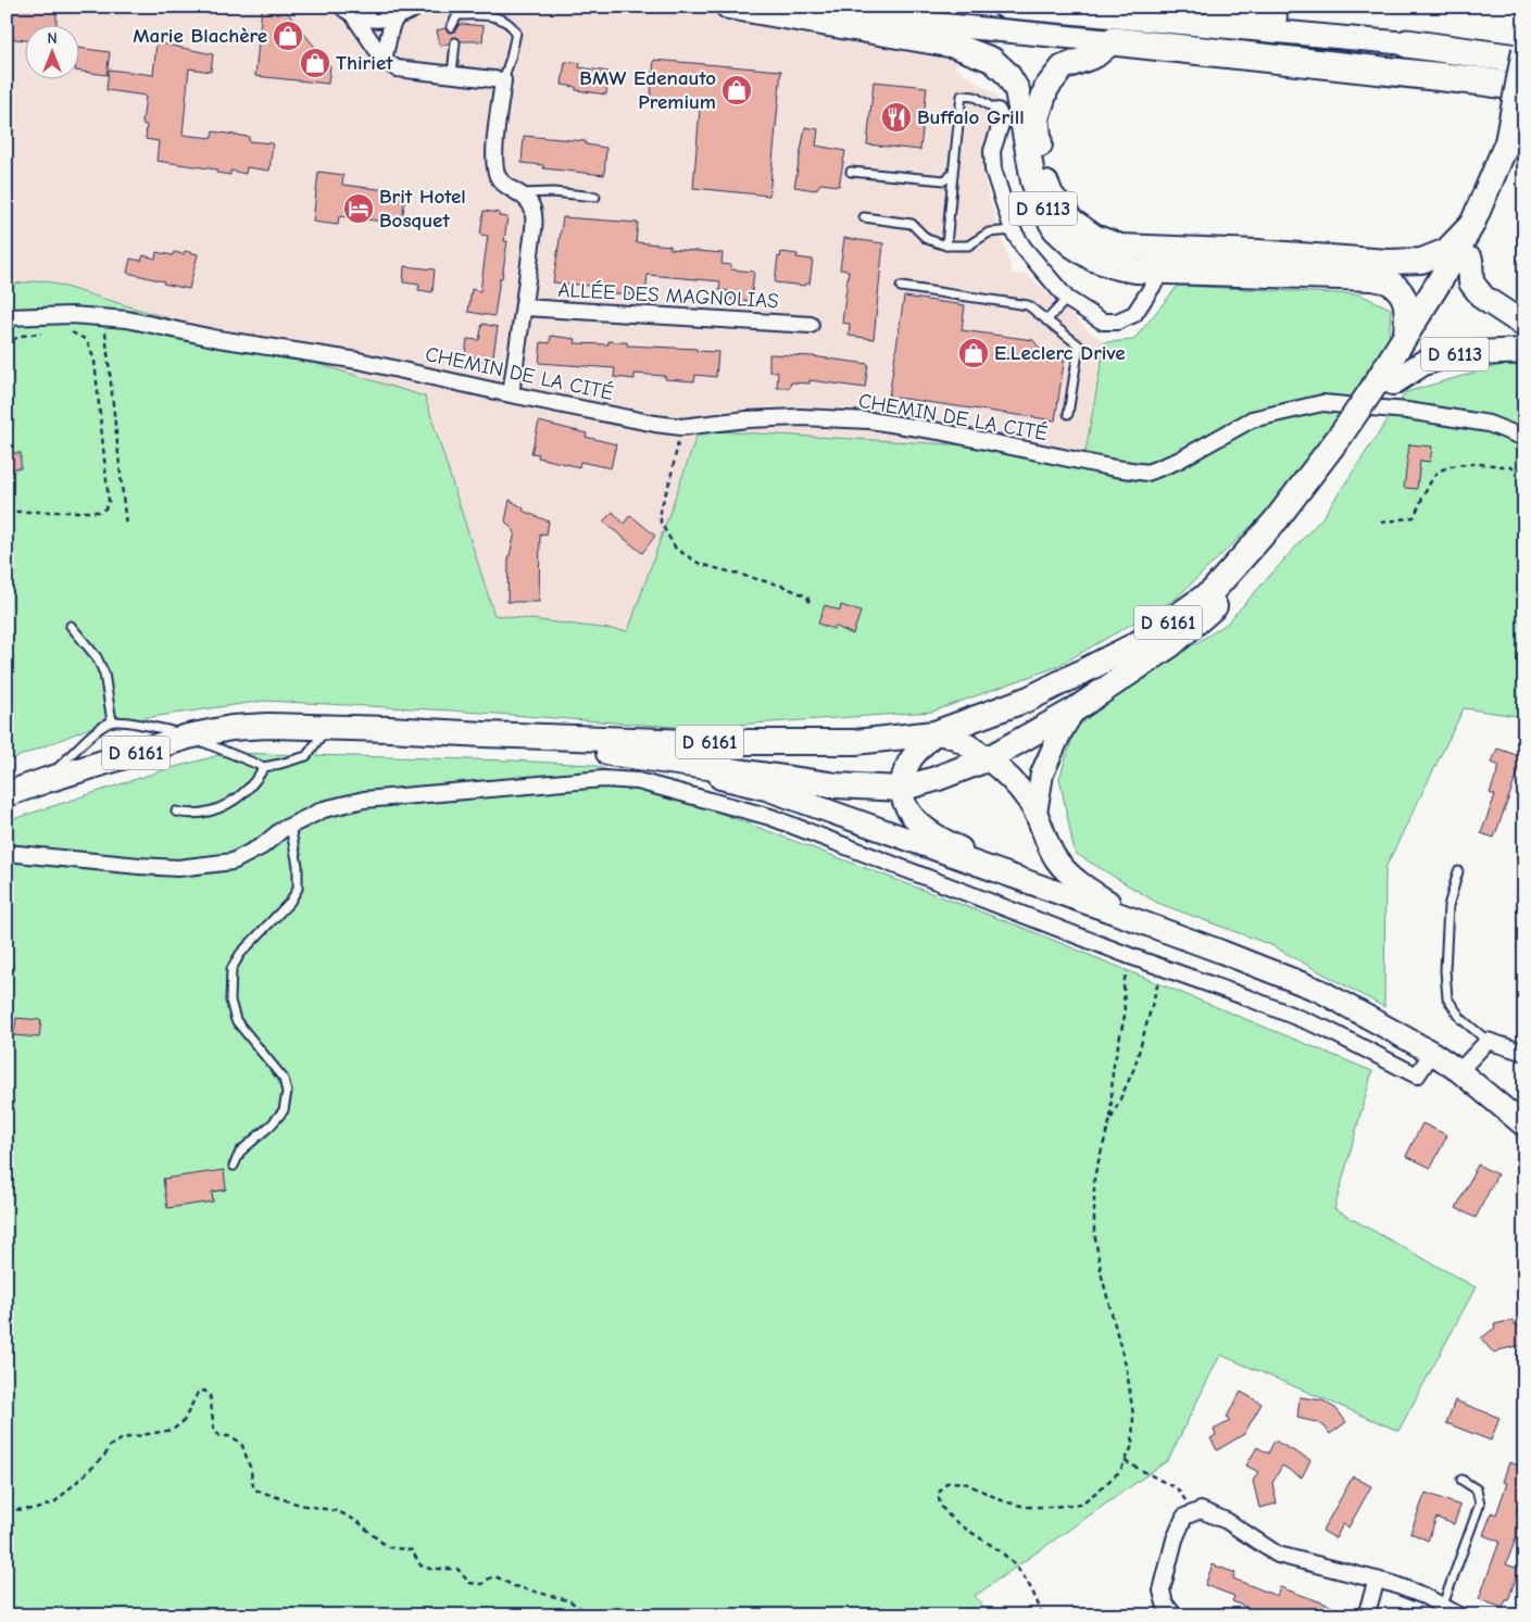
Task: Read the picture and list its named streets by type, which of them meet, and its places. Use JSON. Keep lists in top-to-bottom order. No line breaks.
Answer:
{"streets":{"main road":["D 6113","D 6161"],"street":["ALLÉE DES MAGNOLIAS","CHEMIN DE LA CITÉ"]},"crossings":[["D 6113","D 6161"]],"places":{"shop":["Marie Blachère","Thiriet","BMW Edenauto Premium","E.Leclerc Drive"],"restaurant":["Buffalo Grill"],"hotel":["Brit Hotel Bosquet"]},"north":"top"}
